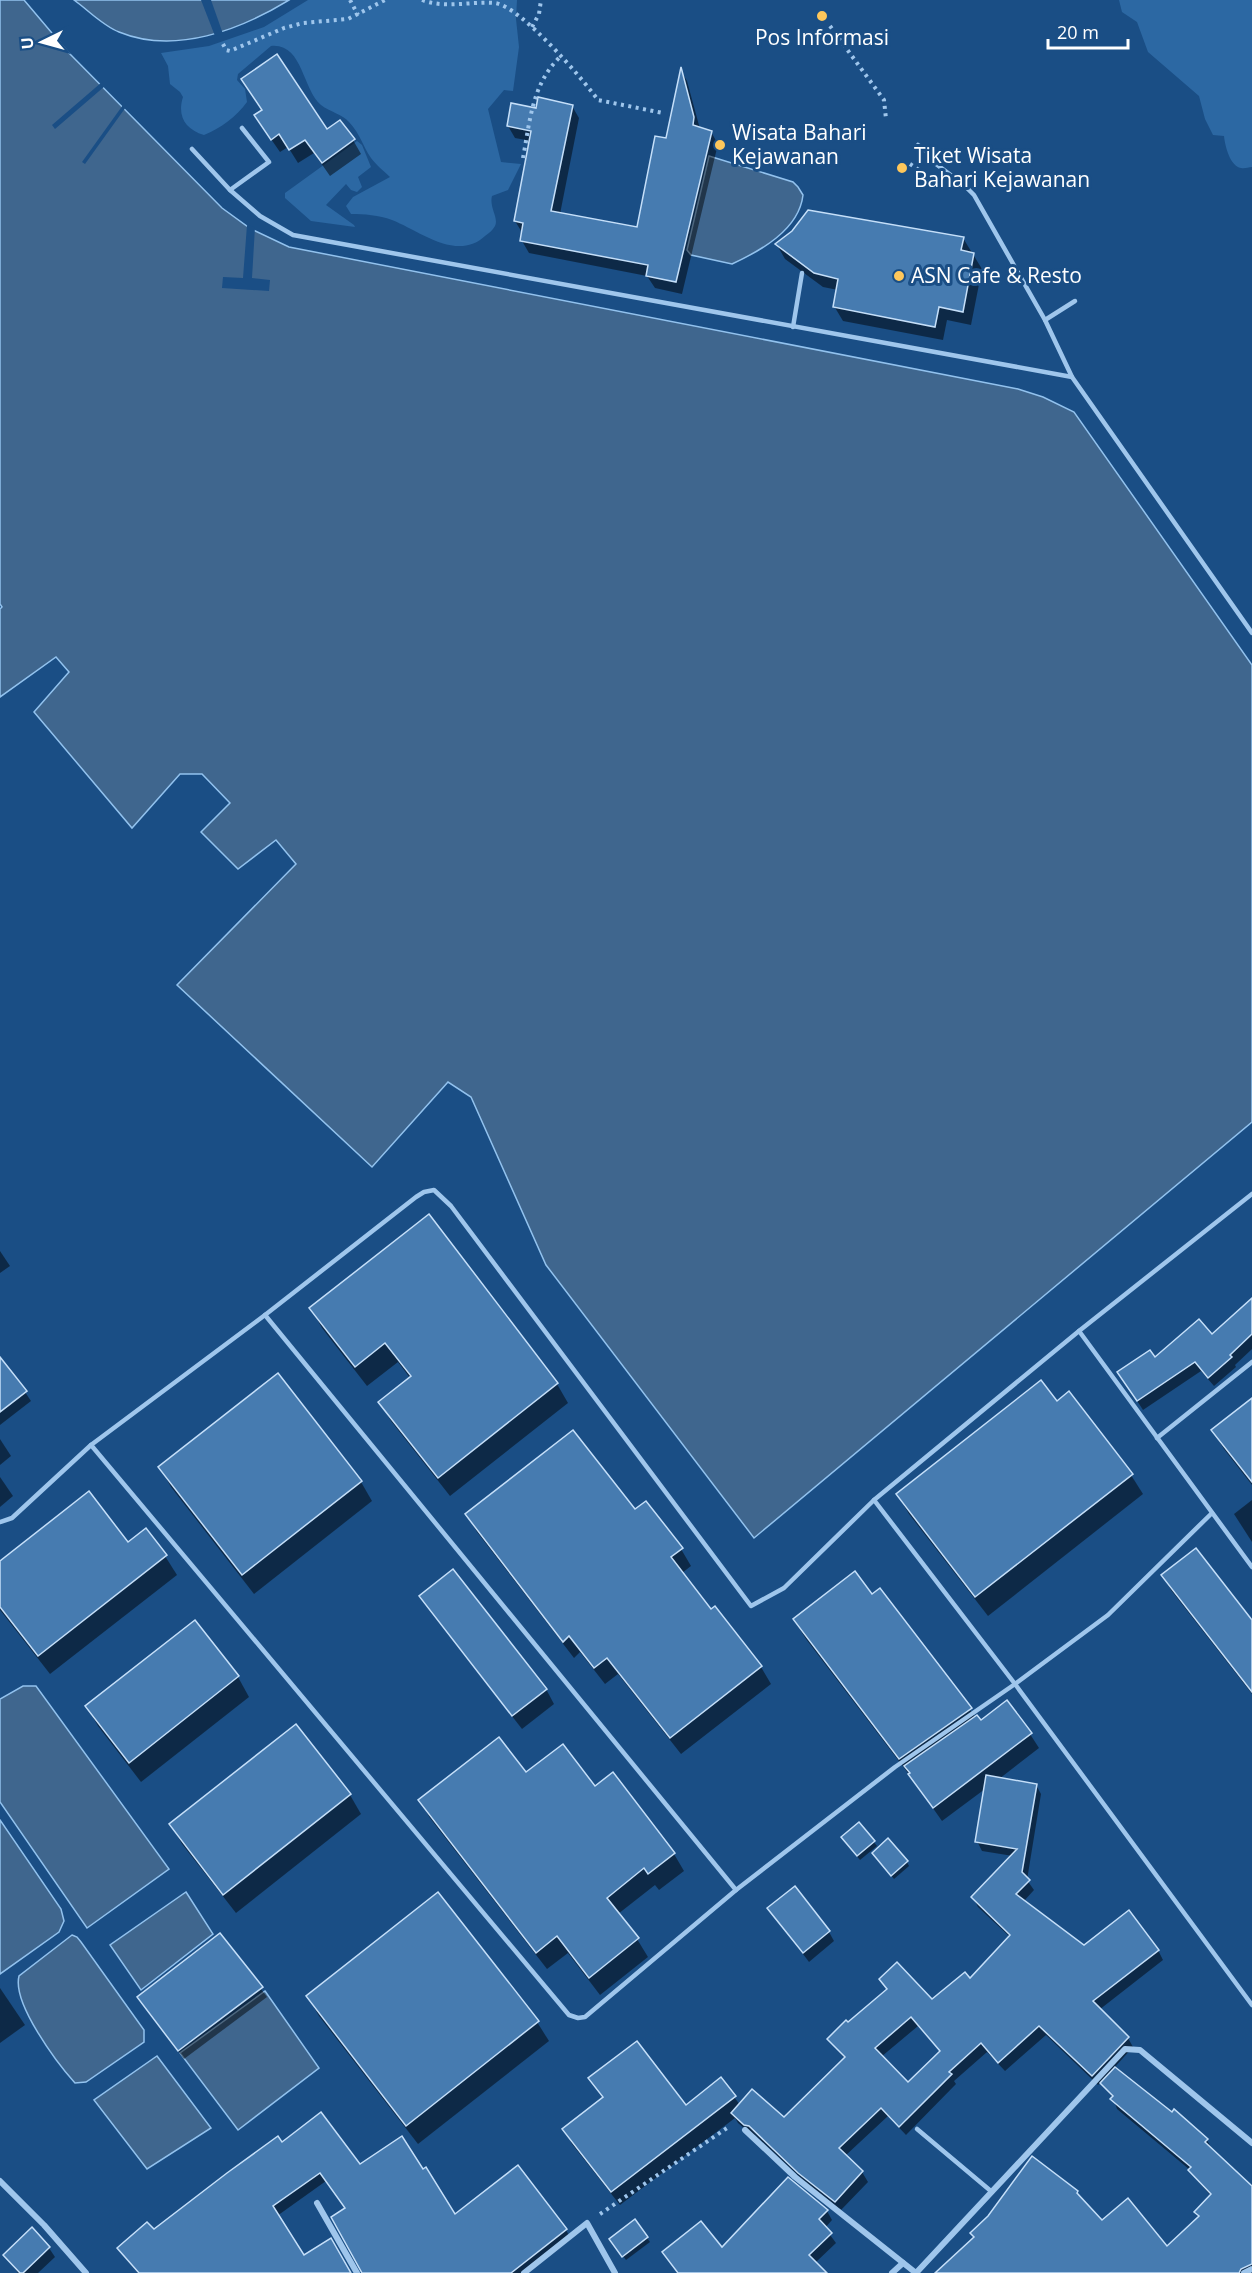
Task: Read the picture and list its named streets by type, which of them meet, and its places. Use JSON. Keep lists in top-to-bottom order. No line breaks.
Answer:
{"places":["Pos Informasi","Wisata Bahari Kejawanan","Tiket Wisata Bahari Kejawanan","ASN Cafe & Resto"],"scale_bar":"20 m","north":"left"}
